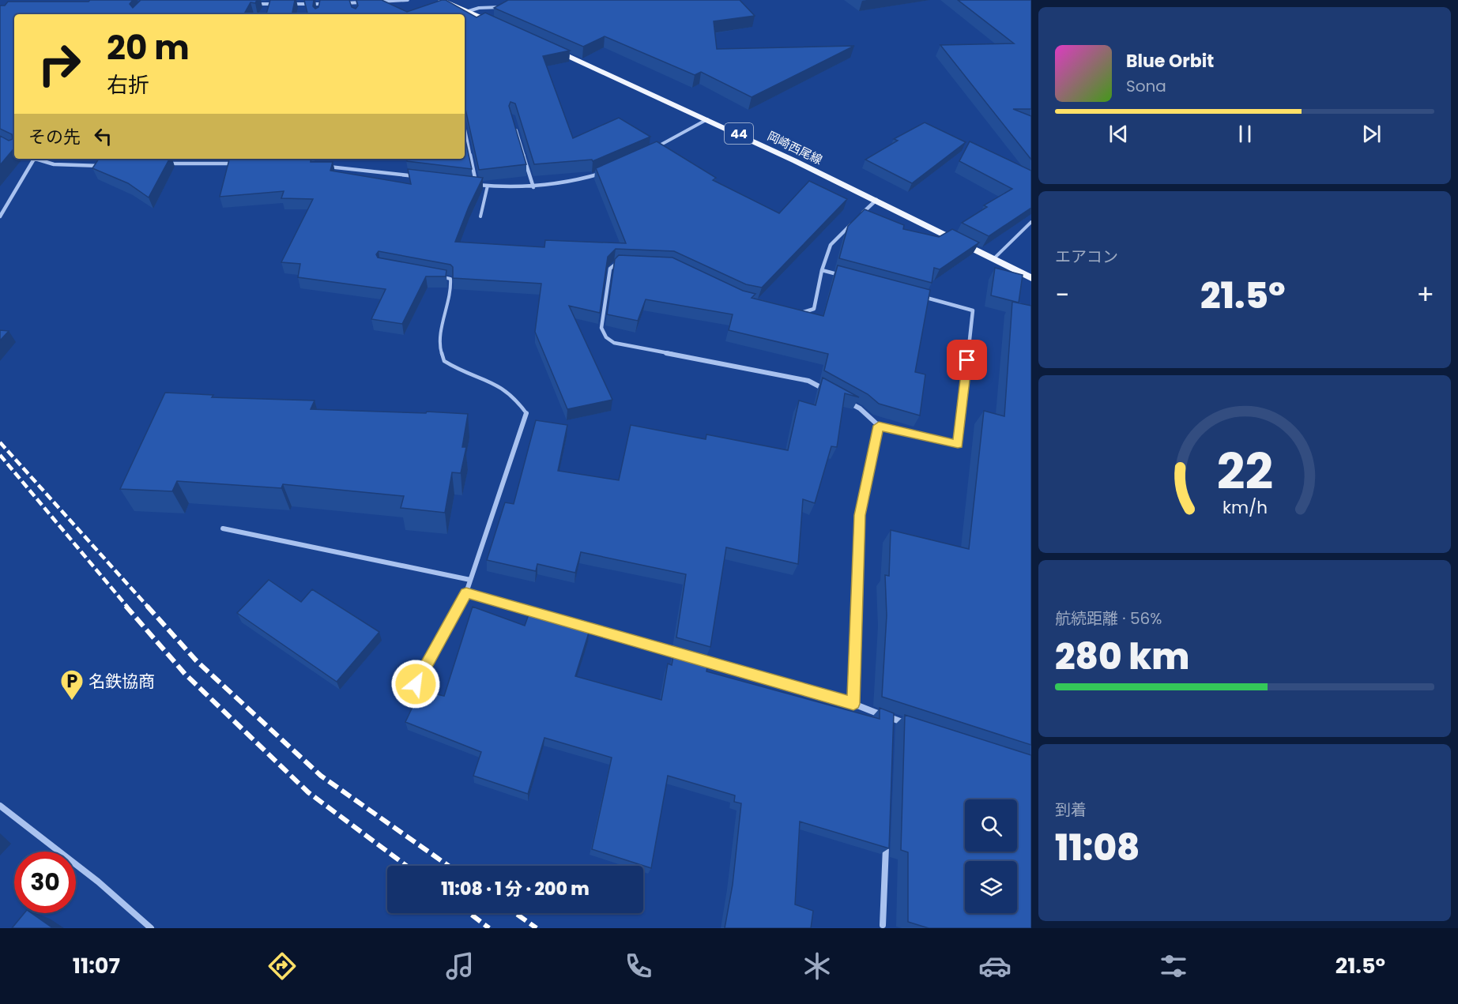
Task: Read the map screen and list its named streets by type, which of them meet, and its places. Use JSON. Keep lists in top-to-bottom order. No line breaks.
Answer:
{"streets":{"main road":["44","岡崎西尾線"]},"places":{"parking":["名鉄協商"]},"page":{"turn":["20 m","右折"],"song":["Blue Orbit","Sona"],"then":"その先","tile":["エアコン",["航続距離 · 56%","280 km"],["到着","11:08"]],"heat":["−","21.5°","+"],"limit":"30","trip":"11:08 · 1 分 · 200 m","tabs":["11:07","21.5°"],"gauge":["22","km/h"]}}
